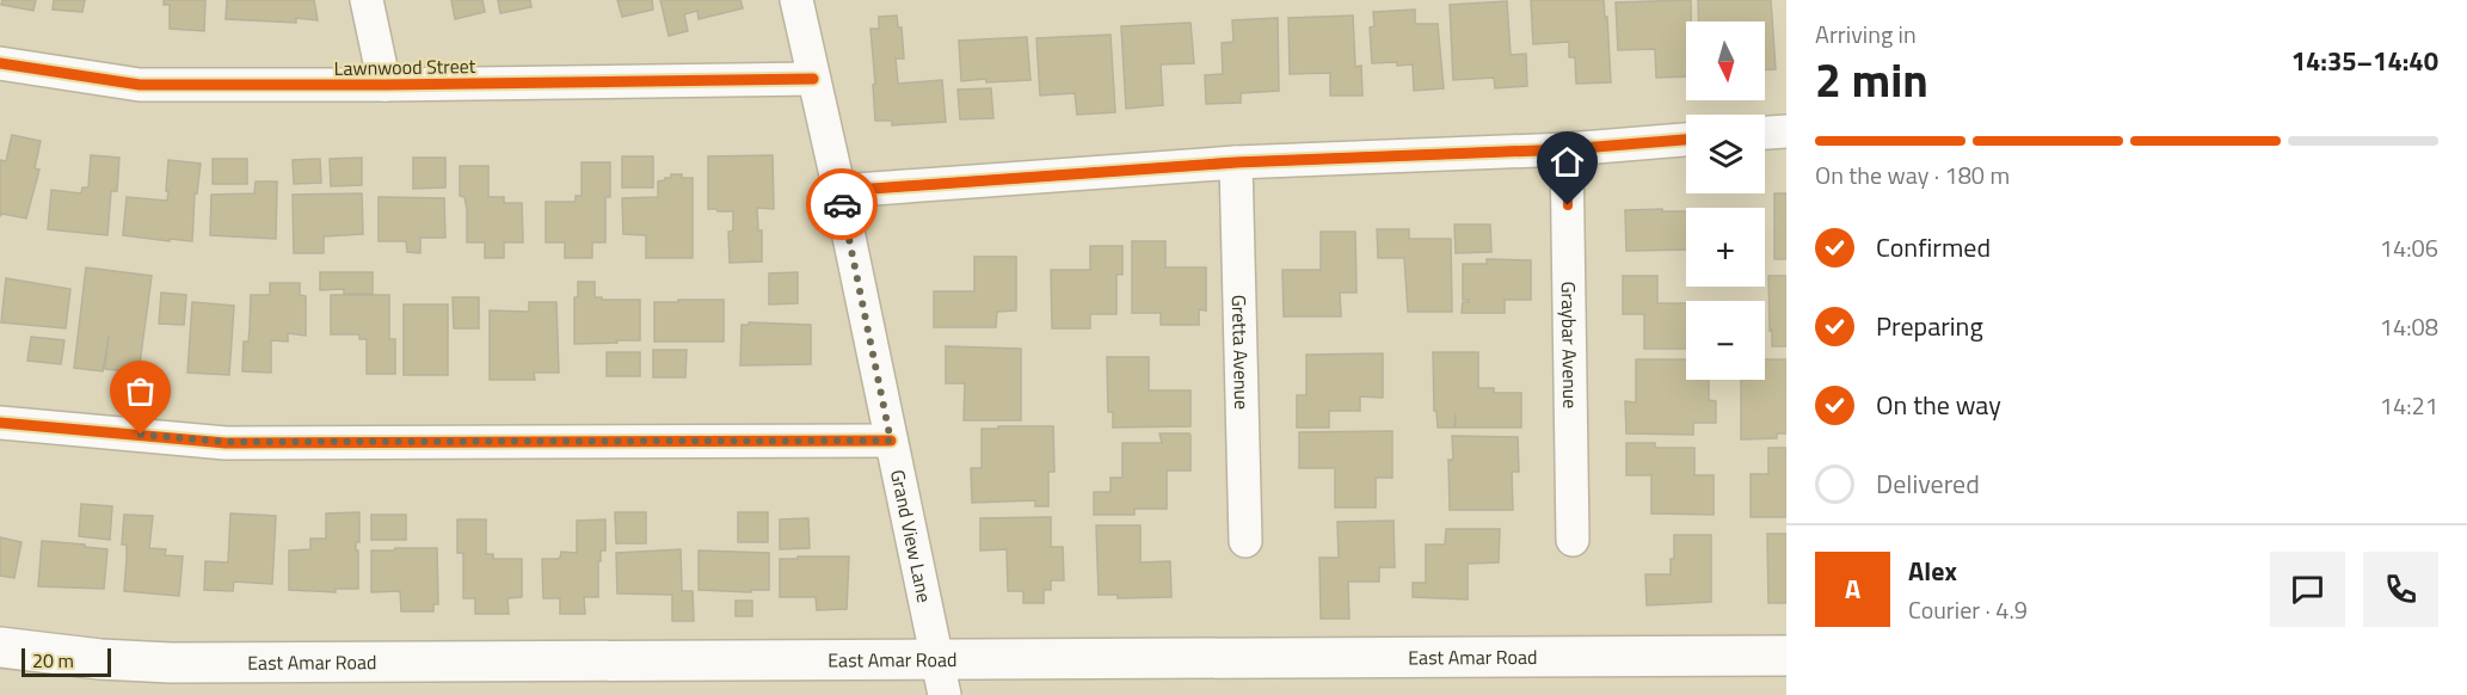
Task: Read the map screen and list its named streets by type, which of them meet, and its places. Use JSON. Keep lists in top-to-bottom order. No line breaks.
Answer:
{"streets":{"main road":["East Amar Road"],"street":["Lawnwood Street","Graybar Avenue","Gretta Avenue","Grand View Lane"]},"crossings":[["Lawnwood Street","Grand View Lane"],["Grand View Lane","East Amar Road"]],"scale_bar":"20 m","north":"bottom","page":{"heading":["2 min","Arriving in","14:35–14:40"],"panel":["Alex","Courier · 4.9"],"map_buttons":["+","−"],"bar":"On the way · 180 m","list":[["Confirmed","14:06"],["Preparing","14:08"],["On the way","14:21"],"Delivered"],"round":"A","scale":"20 m"}}
